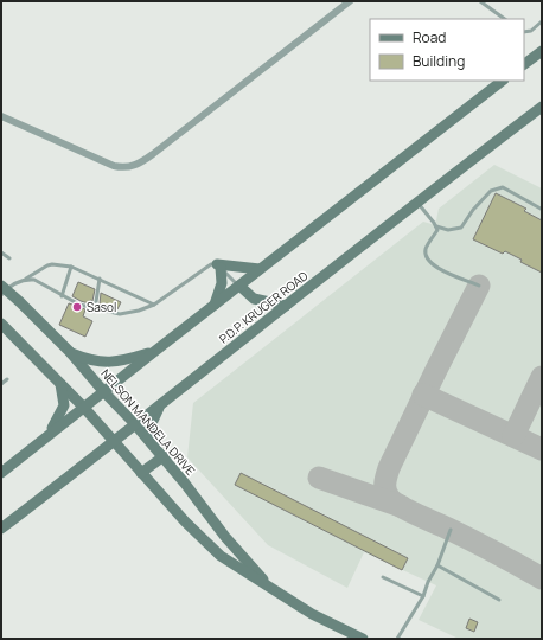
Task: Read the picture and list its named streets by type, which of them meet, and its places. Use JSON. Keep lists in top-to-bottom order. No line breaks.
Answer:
{"streets":{"street":["P.D.P. KRUGER ROAD","NELSON MANDELA DRIVE"]},"crossings":[["P.D.P. KRUGER ROAD","NELSON MANDELA DRIVE"]],"places":["Sasol"],"legend":["Road","Building"]}
